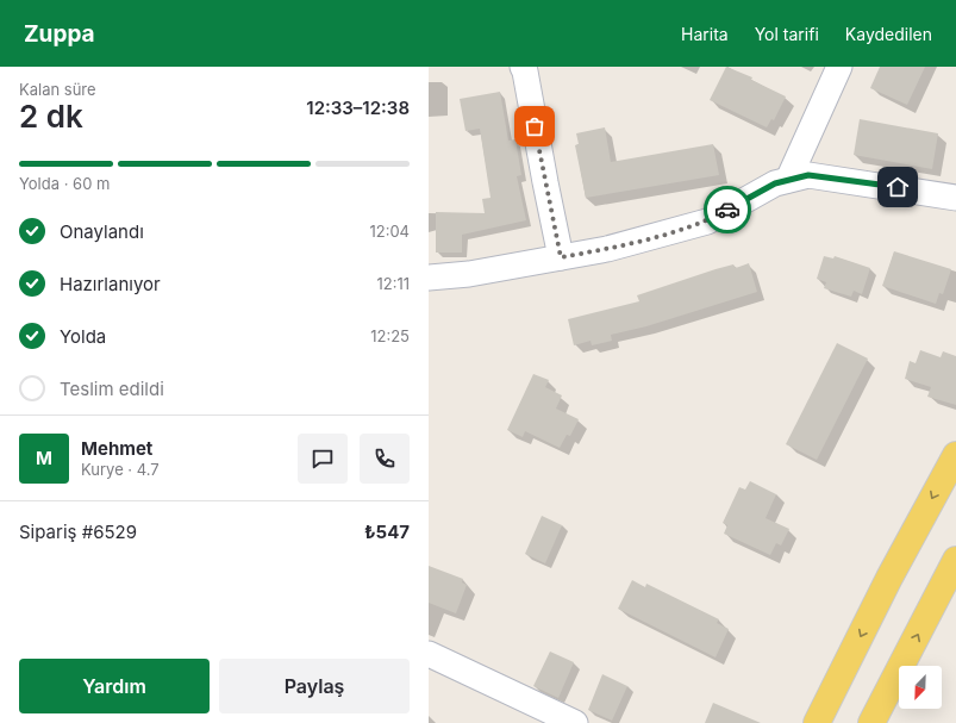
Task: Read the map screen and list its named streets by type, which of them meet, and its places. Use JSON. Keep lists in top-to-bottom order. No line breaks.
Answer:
{"north":"bottom left","page":{"header":"Zuppa","nav":["Harita","Yol tarifi","Kaydedilen"],"heading":["2 dk","Kalan süre","12:33–12:38"],"panel":["Mehmet","Kurye · 4.7","Sipariş #6529","₺547"],"bar":"Yolda · 60 m","list":[["Onaylandı","12:04"],["Hazırlanıyor","12:11"],["Yolda","12:25"],"Teslim edildi"],"round":"M","buttons":["Yardım","Paylaş"]}}
